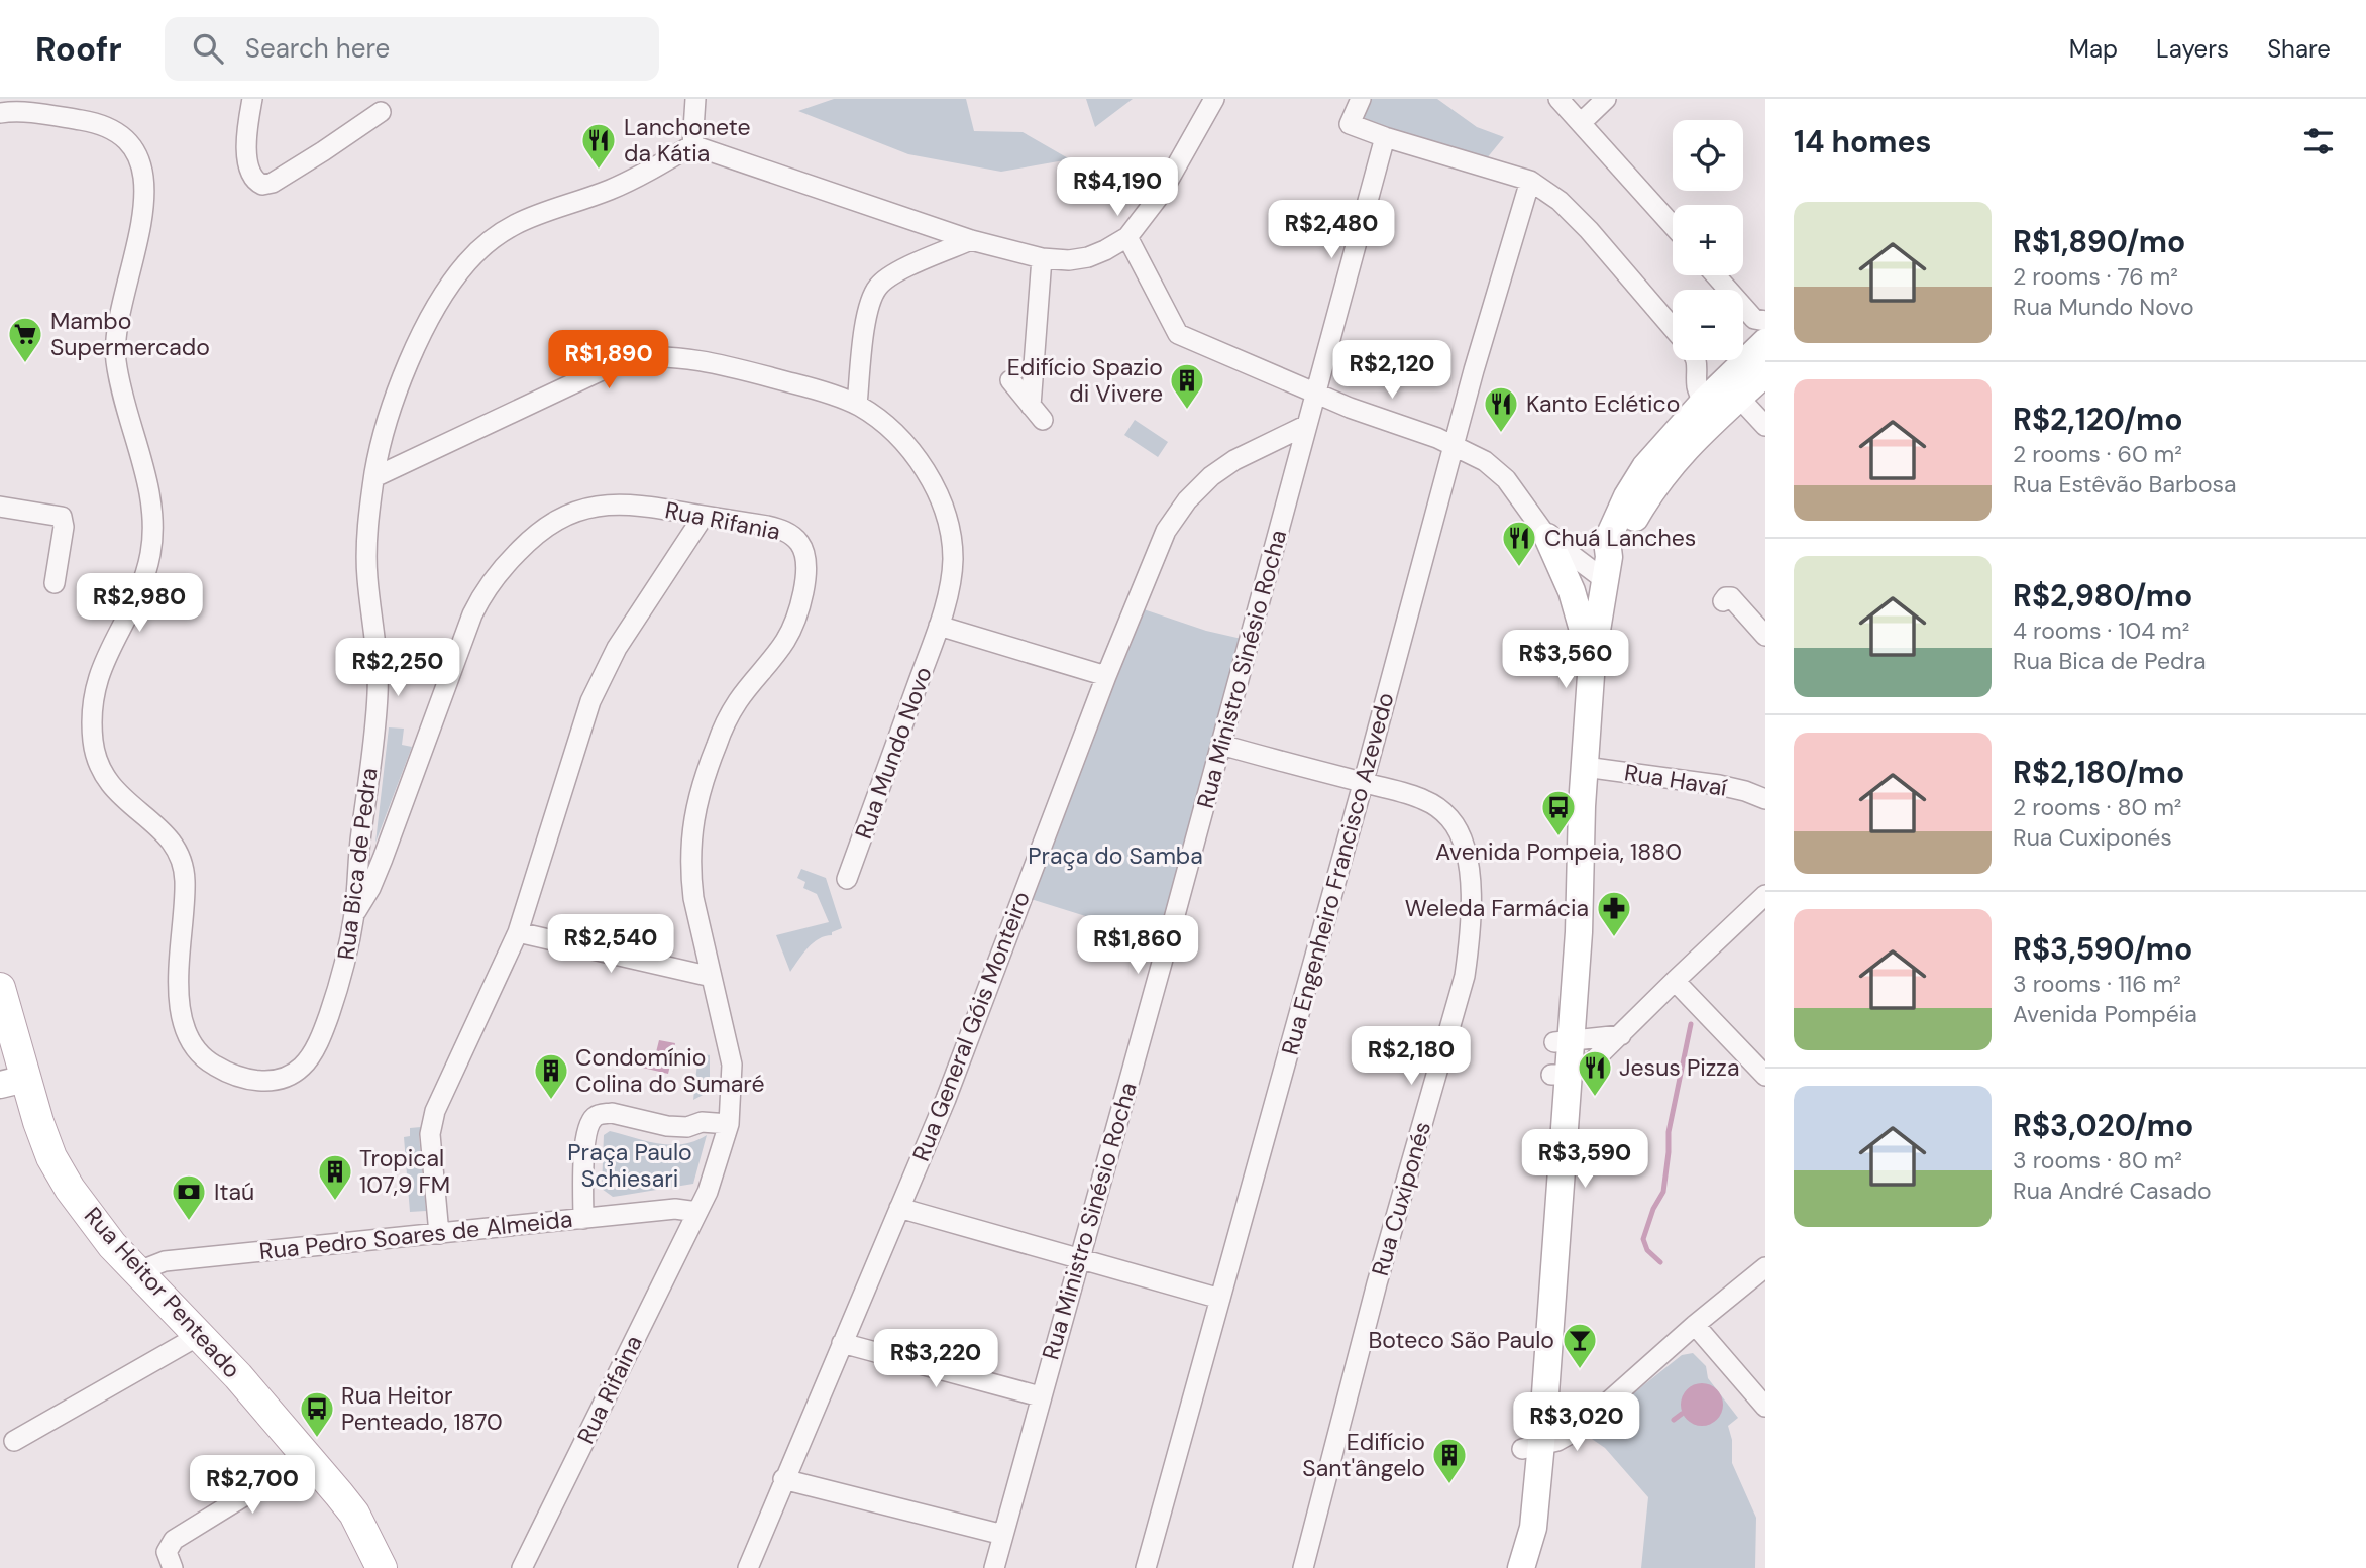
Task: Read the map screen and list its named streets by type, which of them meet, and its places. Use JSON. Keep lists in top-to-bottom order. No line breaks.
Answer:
{"streets":{"main road":["Rua Heitor Penteado"],"street":["Rua Rifania","Rua Ministro Sinésio Rocha","Rua Mundo Novo","Rua Havaí","Rua Bica de Pedra","Rua Engenheiro Francisco Azevedo","Rua General Góis Monteiro","Rua Cuxiponés","Rua Pedro Soares de Almeida","Rua Rifaina"]},"crossings":[["Rua Rifania","Rua Bica de Pedra"],["Rua Rifania","Rua Pedro Soares de Almeida"],["Rua Rifania","Rua Rifaina"],["Rua Ministro Sinésio Rocha","Rua General Góis Monteiro"],["Rua Ministro Sinésio Rocha","Rua Cuxiponés"],["Rua Mundo Novo","Rua Bica de Pedra"],["Rua Engenheiro Francisco Azevedo","Rua Cuxiponés"],["Rua Pedro Soares de Almeida","Rua Heitor Penteado"],["Rua Pedro Soares de Almeida","Rua Rifaina"]],"parks":["Praça do Samba","Praça Paulo Schiesari"],"places":{"restaurant":["Lanchonete da Kátia","Kanto Eclético","Chuá Lanches","Jesus Pizza"],"supermarket":["Mambo Supermercado"],"building":["Edifício Spazio di Vivere","Condomínio Colina do Sumaré","Tropical 107,9 FM","Edifício Sant'ângelo"],"bus stop":["Avenida Pompeia, 1880","Rua Heitor Penteado, 1870"],"pharmacy":["Weleda Farmácia"],"bank":["Itaú"],"bar":["Boteco São Paulo"]},"page":{"header":"Roofr","search":"Search here","nav":["Map","Layers","Share"],"heading":"14 homes","map_buttons":["+","−"],"price":["R$4,190","R$2,480","R$1,890","R$2,120","R$2,980","R$3,560","R$2,250","R$2,540","R$1,860","R$2,180","R$3,590","R$3,220","R$3,020","R$2,700"],"list":[{"name":"R$1,890/mo","note":"2 rooms · 76 m² · Rua Mundo Novo"},{"name":"R$2,120/mo","note":"2 rooms · 60 m² · Rua Estêvão Barbosa"},{"name":"R$2,980/mo","note":"4 rooms · 104 m² · Rua Bica de Pedra"},{"name":"R$2,180/mo","note":"2 rooms · 80 m² · Rua Cuxiponés"},{"name":"R$3,590/mo","note":"3 rooms · 116 m² · Avenida Pompéia"},{"name":"R$3,020/mo","note":"3 rooms · 80 m² · Rua André Casado"}]}}
